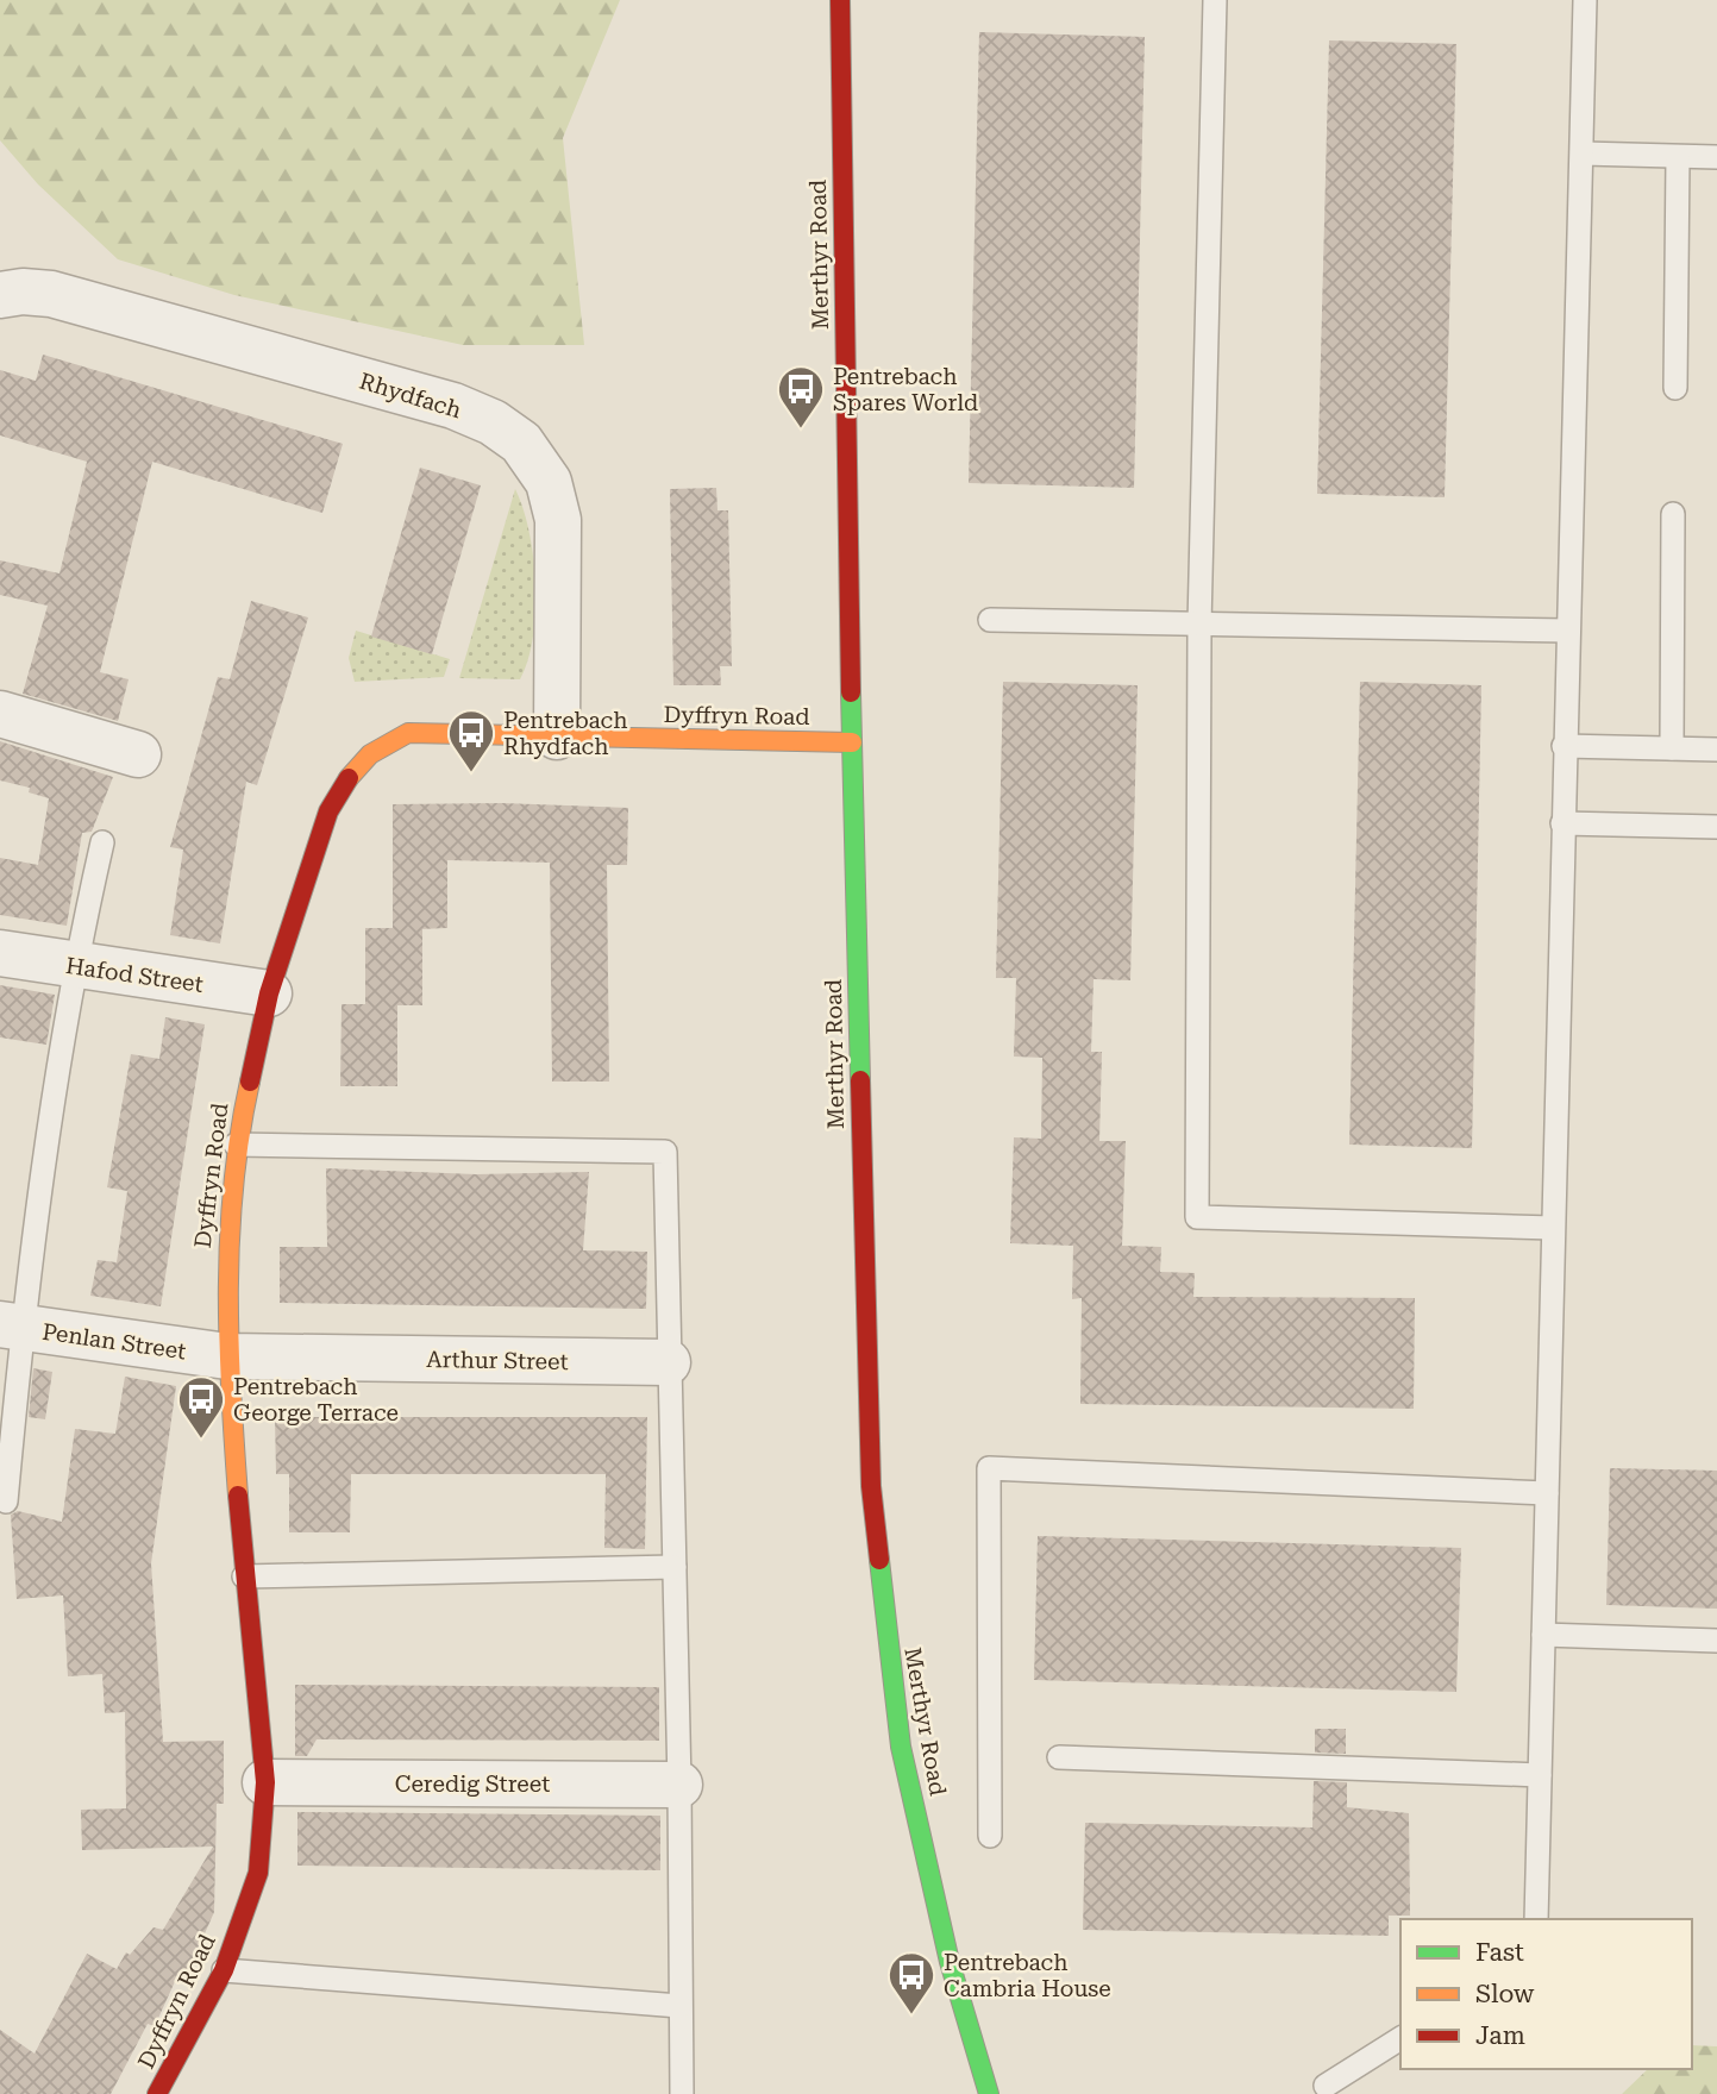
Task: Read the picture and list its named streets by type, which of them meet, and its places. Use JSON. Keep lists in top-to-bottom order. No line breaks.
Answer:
{"streets":{"main road":["Merthyr Road","Dyffryn Road"],"street":["Rhydfach","Hafod Street","Penlan Street","Arthur Street","Ceredig Street"]},"crossings":[["Merthyr Road","Dyffryn Road"],["Rhydfach","Dyffryn Road"],["Dyffryn Road","Hafod Street"],["Dyffryn Road","Penlan Street"],["Dyffryn Road","Arthur Street"],["Dyffryn Road","Ceredig Street"],["Penlan Street","Arthur Street"]],"places":{"bus stop":["Pentrebach Spares World","Pentrebach Rhydfach","Pentrebach George Terrace","Pentrebach Cambria House"]},"legend":["Fast","Slow","Jam"]}
